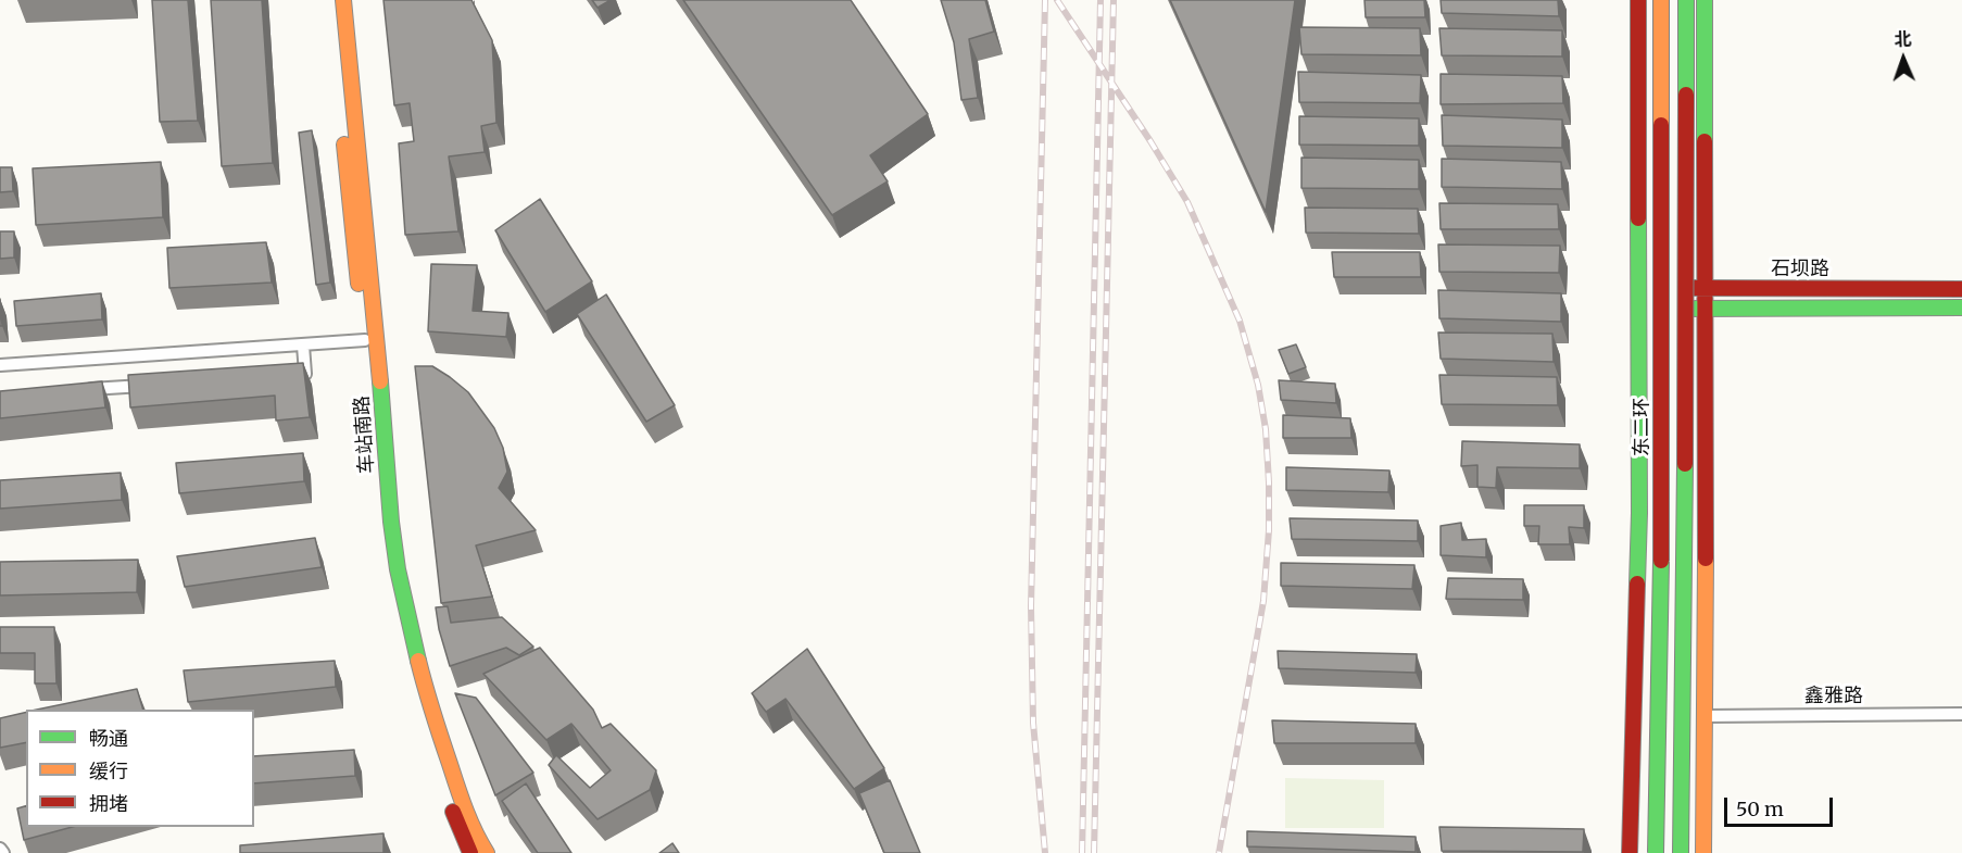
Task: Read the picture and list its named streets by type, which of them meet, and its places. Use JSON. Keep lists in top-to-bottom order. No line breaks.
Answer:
{"streets":{"main road":["石坝路","东二环","车站南路"],"street":["鑫雅路"]},"legend":["畅通","缓行","拥堵"],"scale_bar":"50 m","north":"top"}
